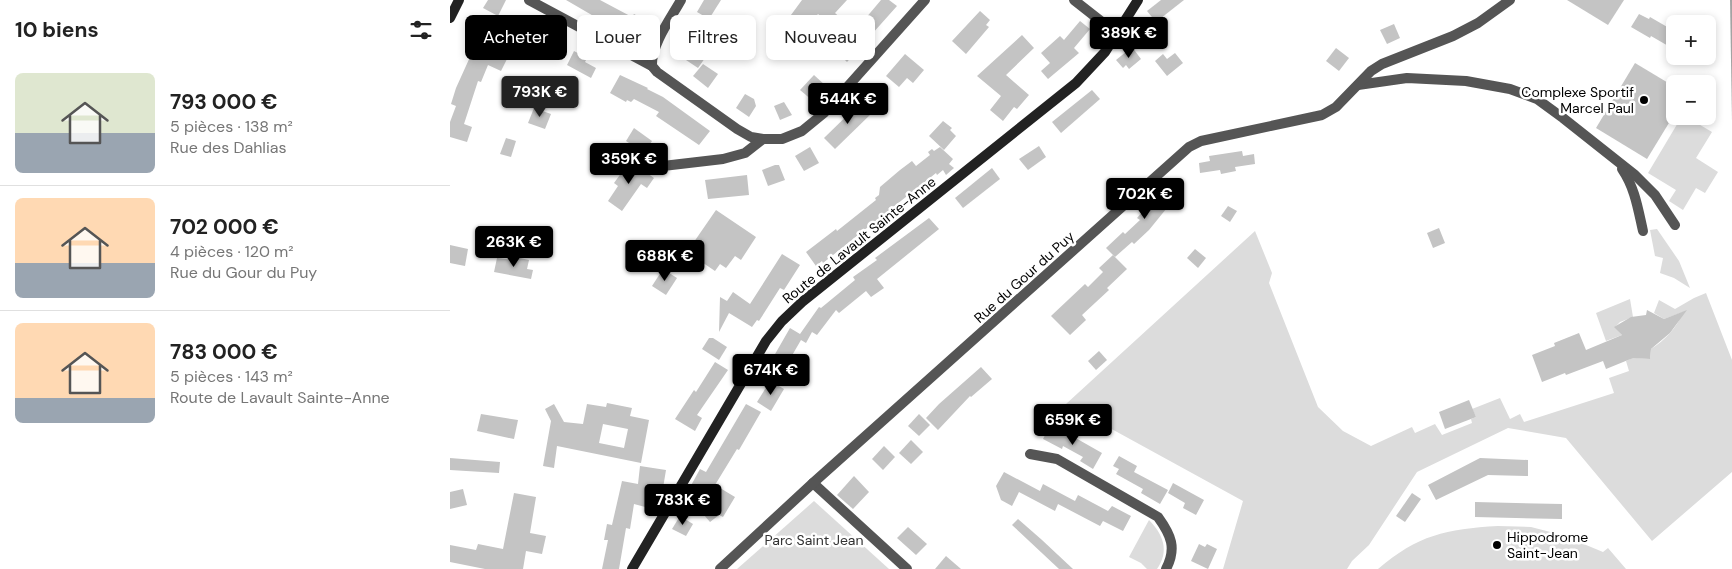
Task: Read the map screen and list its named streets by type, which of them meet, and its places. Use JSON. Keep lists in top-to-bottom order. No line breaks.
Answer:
{"streets":{"street":["Route de Lavault Sainte-Anne","Rue du Gour du Puy"]},"parks":["Parc Saint Jean"],"places":["Complexe Sportif Marcel Paul","Hippodrome Saint-Jean"],"page":{"heading":"10 biens","map_buttons":["+","−"],"chip":["Acheter","Louer","Filtres","Nouveau"],"price":["389K €","793K €","544K €","359K €","702K €","263K €","688K €","674K €","659K €","783K €"],"list":[{"name":"793 000 €","note":"5 pièces · 138 m² · Rue des Dahlias"},{"name":"702 000 €","note":"4 pièces · 120 m² · Rue du Gour du Puy"},{"name":"783 000 €","note":"5 pièces · 143 m² · Route de Lavault Sainte-Anne"}]}}
